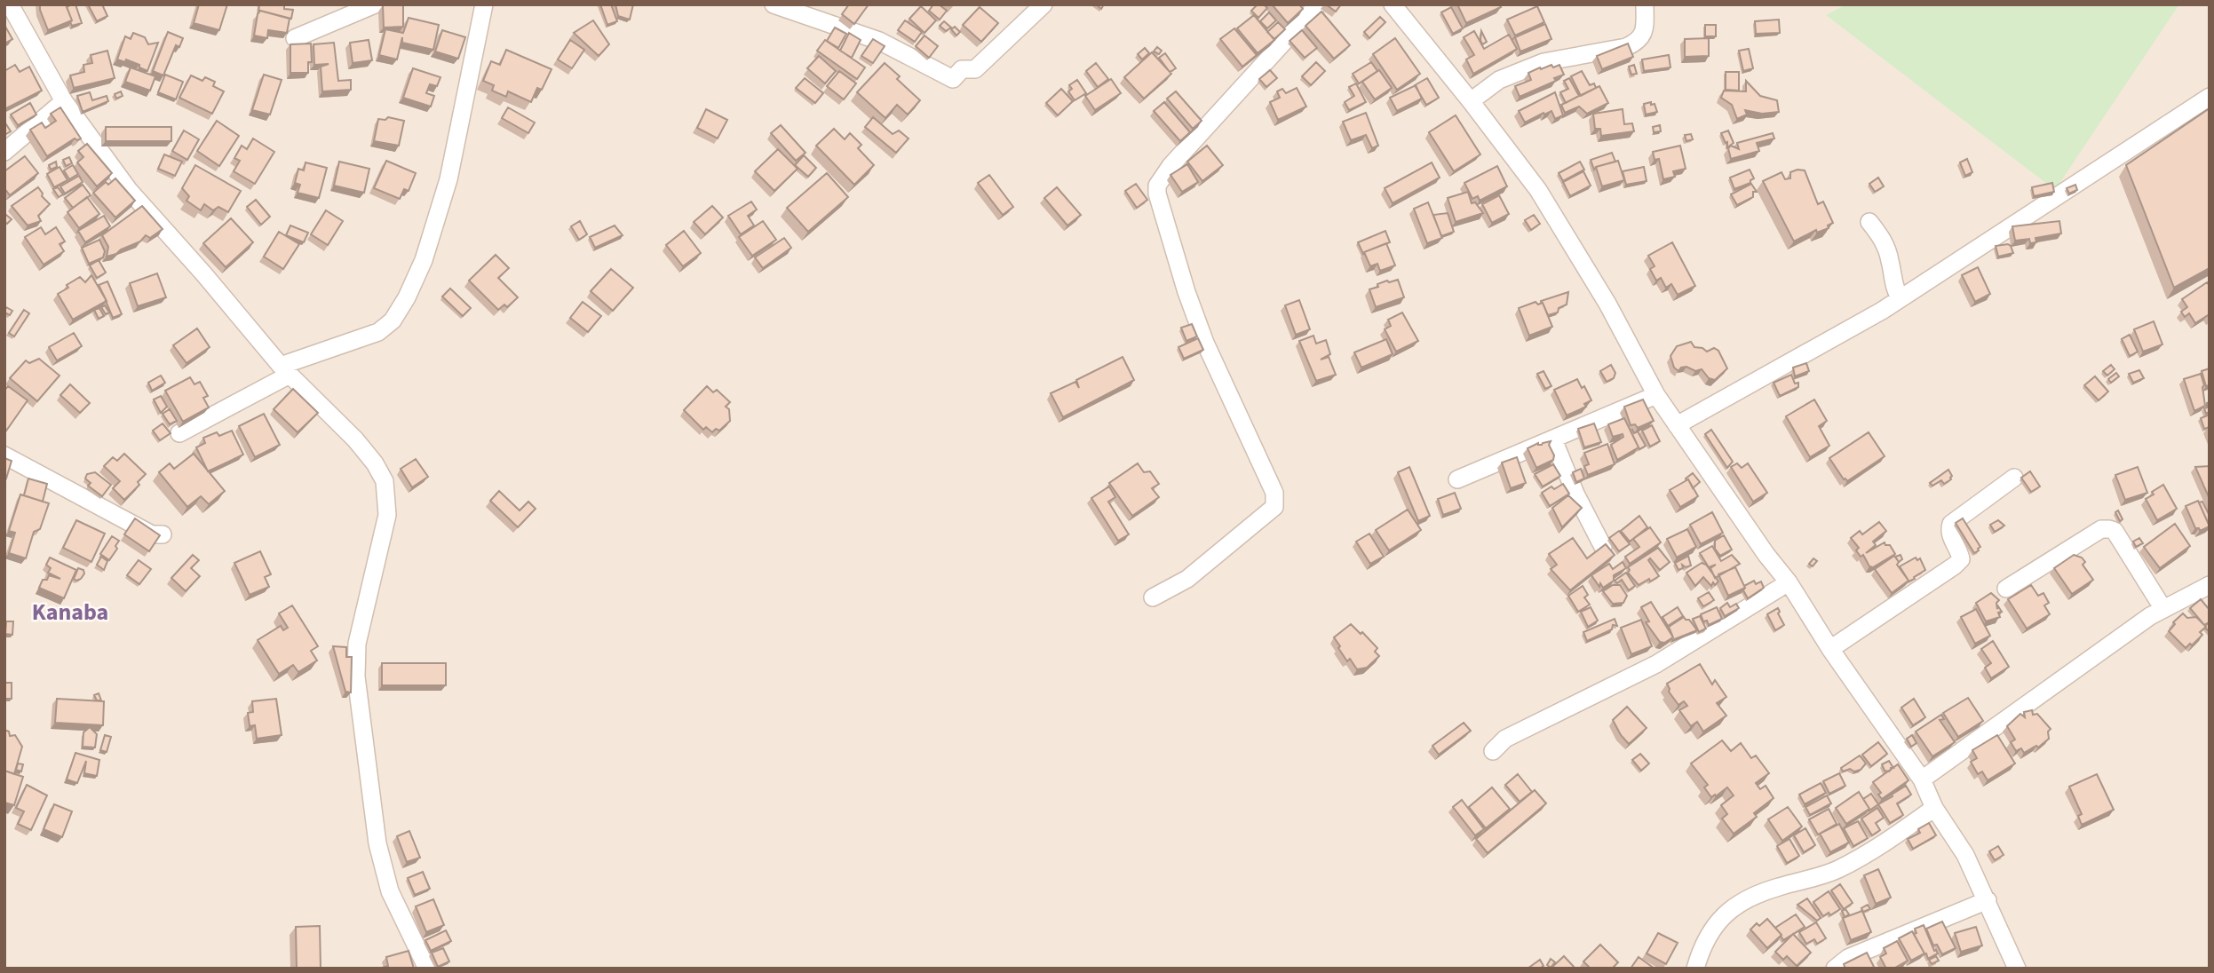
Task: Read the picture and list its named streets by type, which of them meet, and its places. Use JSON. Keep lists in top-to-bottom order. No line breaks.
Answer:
{"districts":["Kanaba"]}
